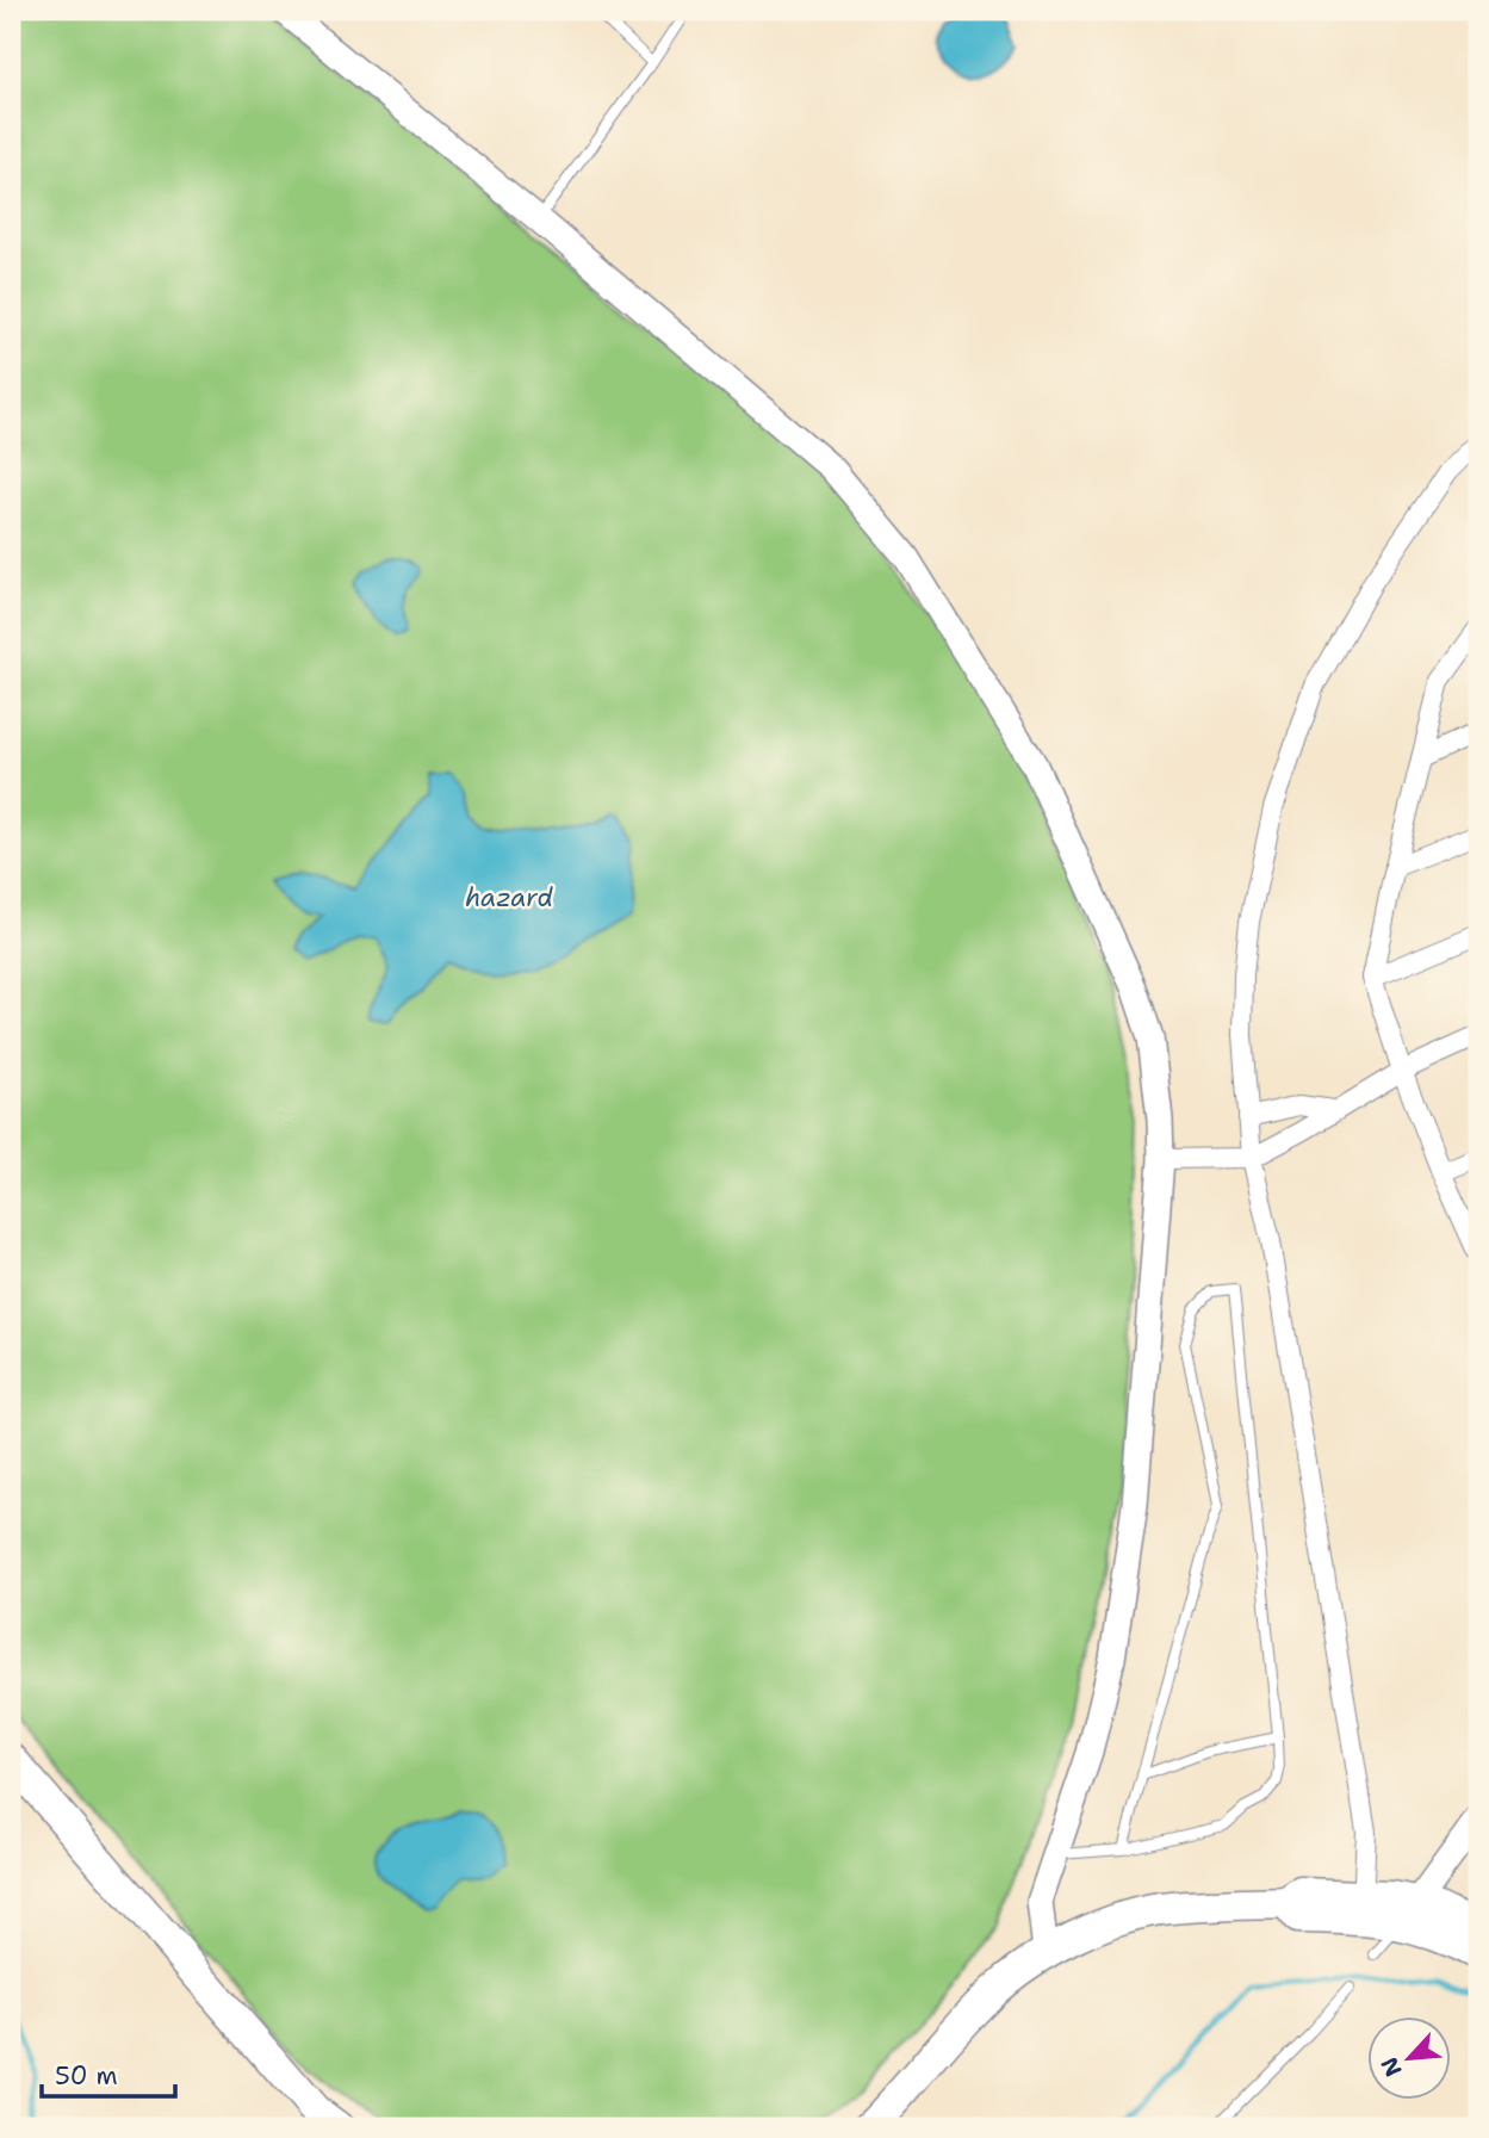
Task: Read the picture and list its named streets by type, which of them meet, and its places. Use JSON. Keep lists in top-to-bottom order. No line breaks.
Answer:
{"water":["hazard"],"scale_bar":"50 m","north":"bottom left"}
